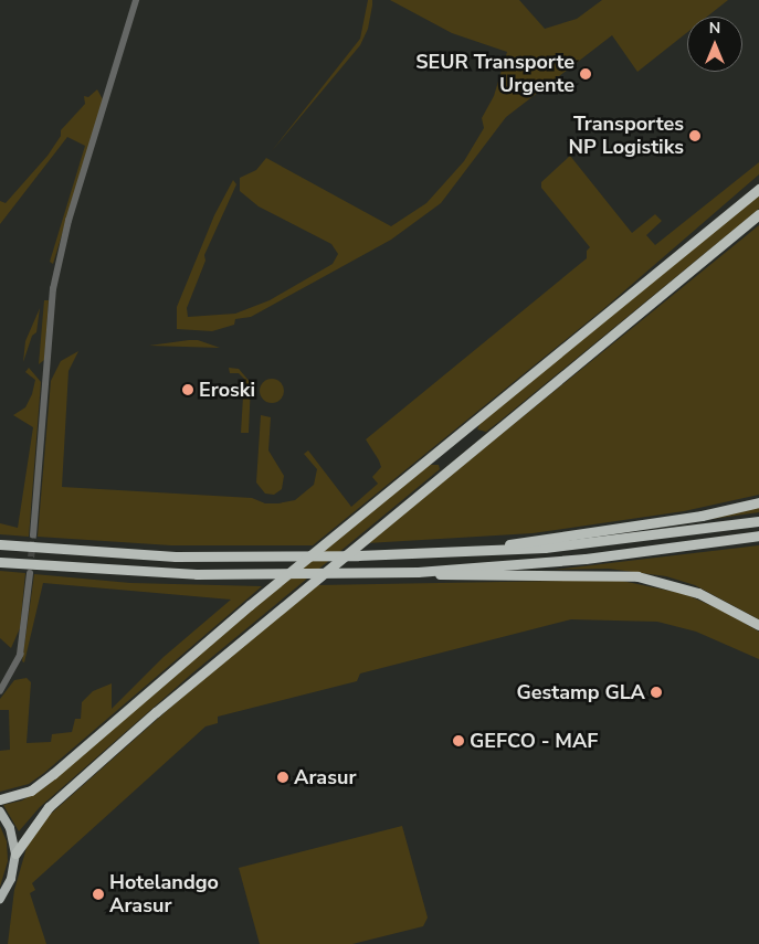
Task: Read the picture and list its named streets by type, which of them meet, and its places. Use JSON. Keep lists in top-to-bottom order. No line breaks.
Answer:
{"places":["SEUR Transporte Urgente","Transportes NP Logistiks","Eroski","Gestamp GLA","GEFCO - MAF","Arasur","Hotelandgo Arasur"],"north":"top"}
